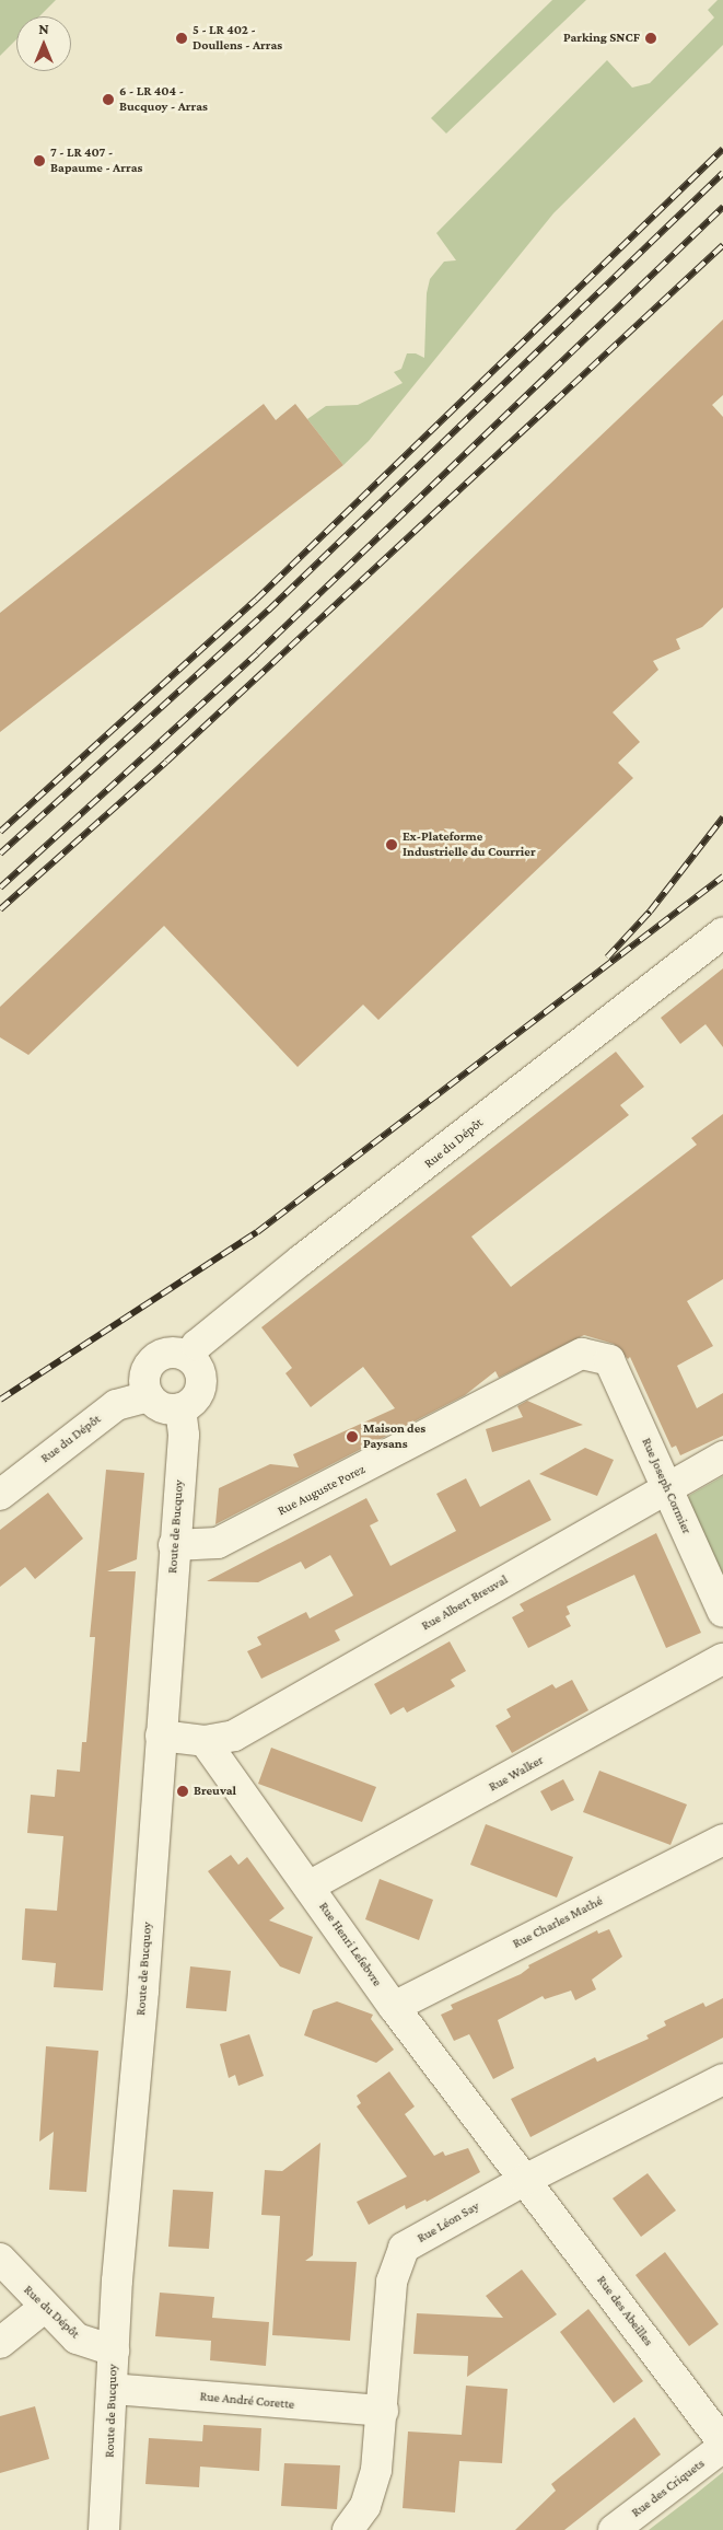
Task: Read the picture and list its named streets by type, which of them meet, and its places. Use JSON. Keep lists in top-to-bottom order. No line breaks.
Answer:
{"streets":{"street":["Rue du Dépôt","Rue Joseph Cormier","Rue Auguste Porez","Route de Bucquoy","Rue Albert Breuval","Rue Walker","Rue Charles Mathé","Rue Henri Lefebvre","Rue Léon Say","Rue des Abeilles","Rue André Corette","Rue des Criquets"]},"crossings":[["Rue du Dépôt","Route de Bucquoy"],["Rue Joseph Cormier","Rue Auguste Porez"],["Rue Joseph Cormier","Rue Albert Breuval"],["Rue Auguste Porez","Route de Bucquoy"],["Route de Bucquoy","Rue André Corette"],["Rue Albert Breuval","Rue Henri Lefebvre"],["Rue Walker","Rue Henri Lefebvre"],["Rue Charles Mathé","Rue Henri Lefebvre"],["Rue Henri Lefebvre","Rue Léon Say"],["Rue Henri Lefebvre","Rue des Abeilles"],["Rue Léon Say","Rue des Abeilles"],["Rue Léon Say","Rue André Corette"]],"places":["5 - LR 402 - Doullens - Arras","Parking SNCF","6 - LR 404 - Bucquoy - Arras","7 - LR 407 - Bapaume - Arras","Ex-Plateforme Industrielle du Courrier","Maison des Paysans","Breuval"],"north":"top"}
